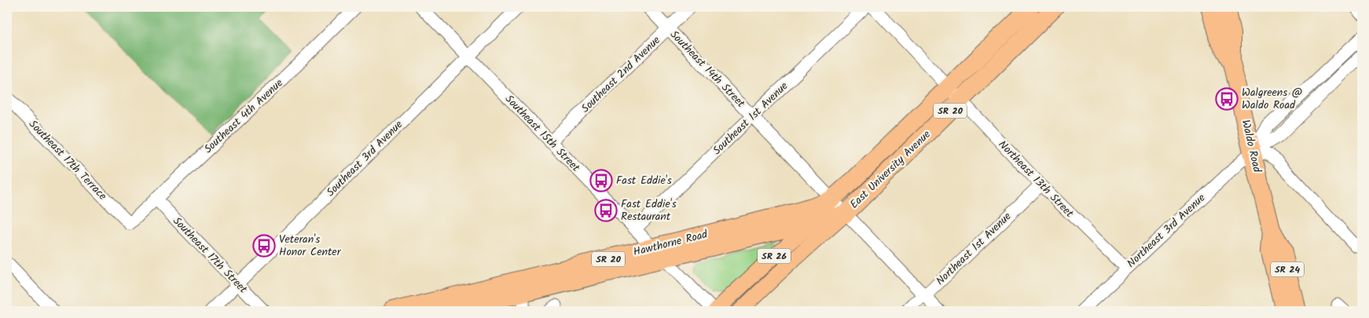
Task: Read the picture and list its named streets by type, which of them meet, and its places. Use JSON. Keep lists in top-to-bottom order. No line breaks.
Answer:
{"streets":{"highway":["SR 20","Waldo Road","East University Avenue","Hawthorne Road","SR 24"],"main road":["SR 26"],"street":["Southeast 14th Street","Southeast 2nd Avenue","Southeast 4th Avenue","Southeast 1st Avenue","Southeast 15th Street","Southeast 3rd Avenue","Southeast 17th Terrace","Northeast 13th Street","Northeast 3rd Avenue","Northeast 1st Avenue","Southeast 17th Street"]},"crossings":[["Southeast 14th Street","Southeast 2nd Avenue"],["Southeast 14th Street","Southeast 1st Avenue"],["Southeast 14th Street","East University Avenue"],["Southeast 14th Street","Hawthorne Road"],["Southeast 14th Street","Northeast 1st Avenue"],["Southeast 2nd Avenue","Southeast 15th Street"],["Southeast 4th Avenue","Southeast 17th Terrace"],["Southeast 4th Avenue","Southeast 17th Street"],["Southeast 1st Avenue","Southeast 15th Street"],["Southeast 15th Street","Southeast 3rd Avenue"],["Southeast 15th Street","East University Avenue"],["Southeast 15th Street","Hawthorne Road"],["Waldo Road","Northeast 3rd Avenue"],["Southeast 3rd Avenue","Southeast 17th Street"],["East University Avenue","Northeast 13th Street"],["East University Avenue","Hawthorne Road"],["Northeast 13th Street","Northeast 3rd Avenue"],["Northeast 13th Street","Northeast 1st Avenue"]],"places":{"bus stop":["Walgreens @ Waldo Road","Fast Eddie's","Fast Eddie's Restaurant","Veteran's Honor Center"]}}
